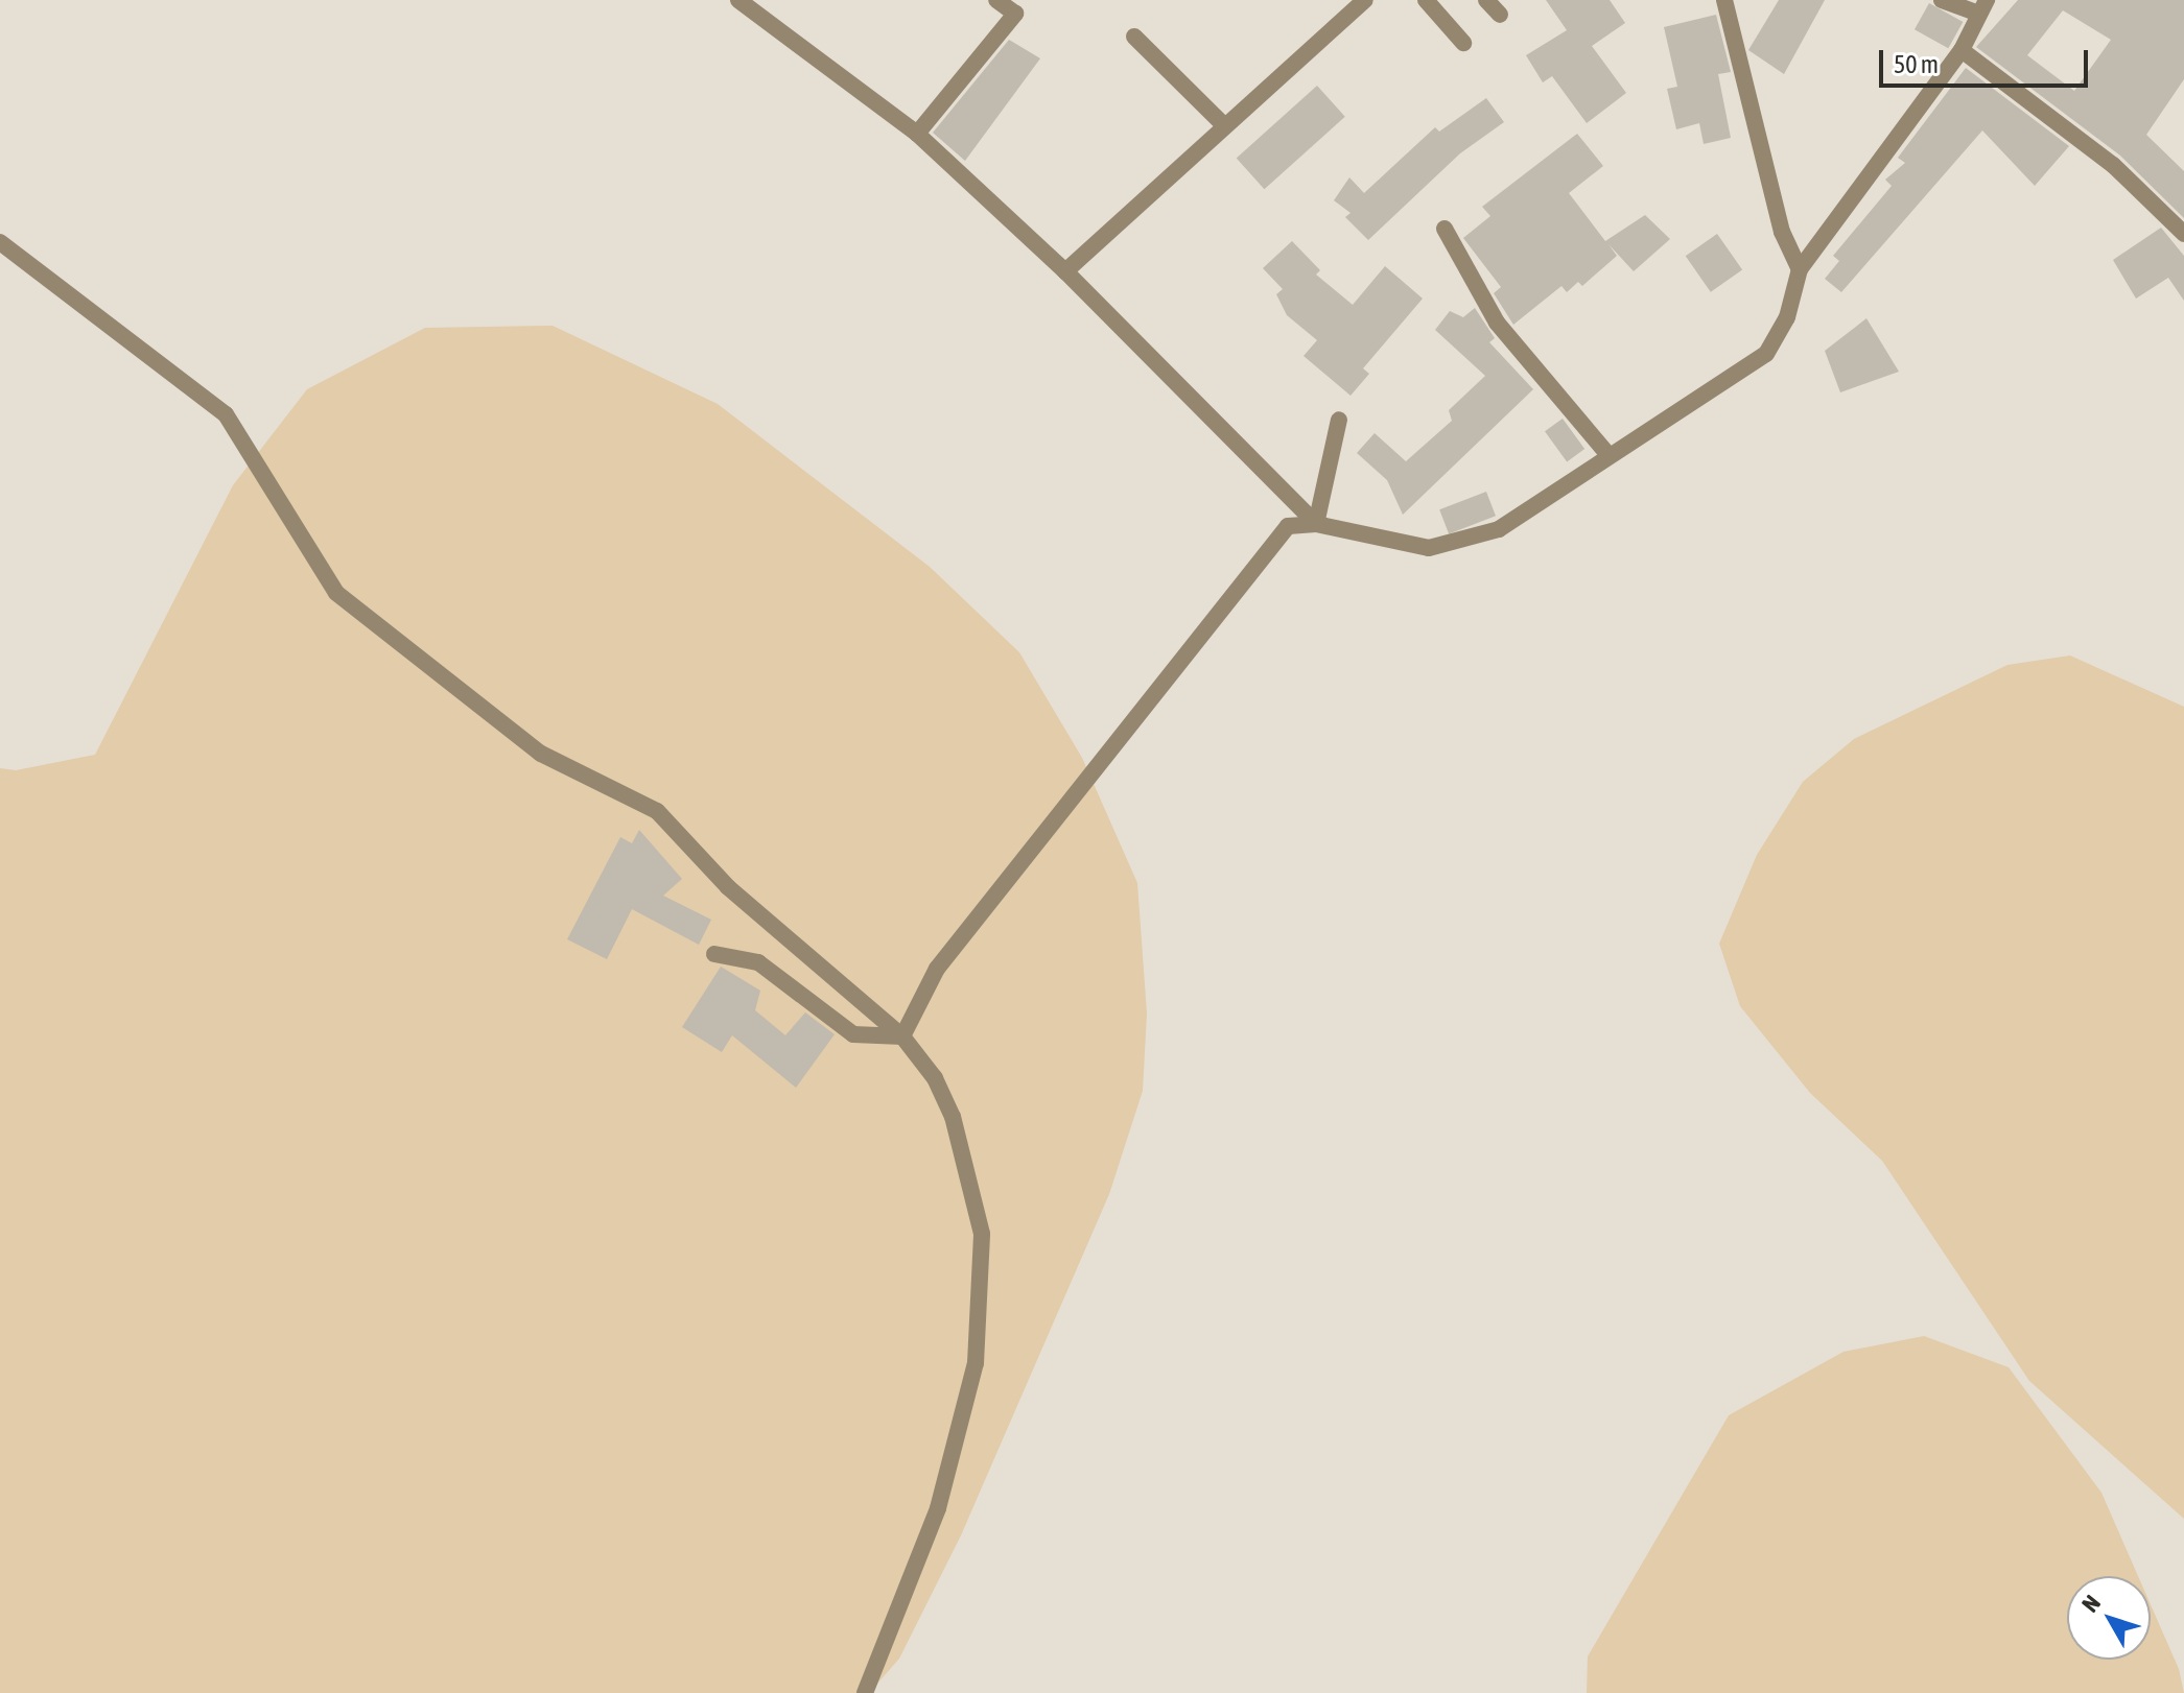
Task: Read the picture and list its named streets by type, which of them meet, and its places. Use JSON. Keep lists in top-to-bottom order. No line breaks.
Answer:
{"scale_bar":"50 m","north":"top left"}
